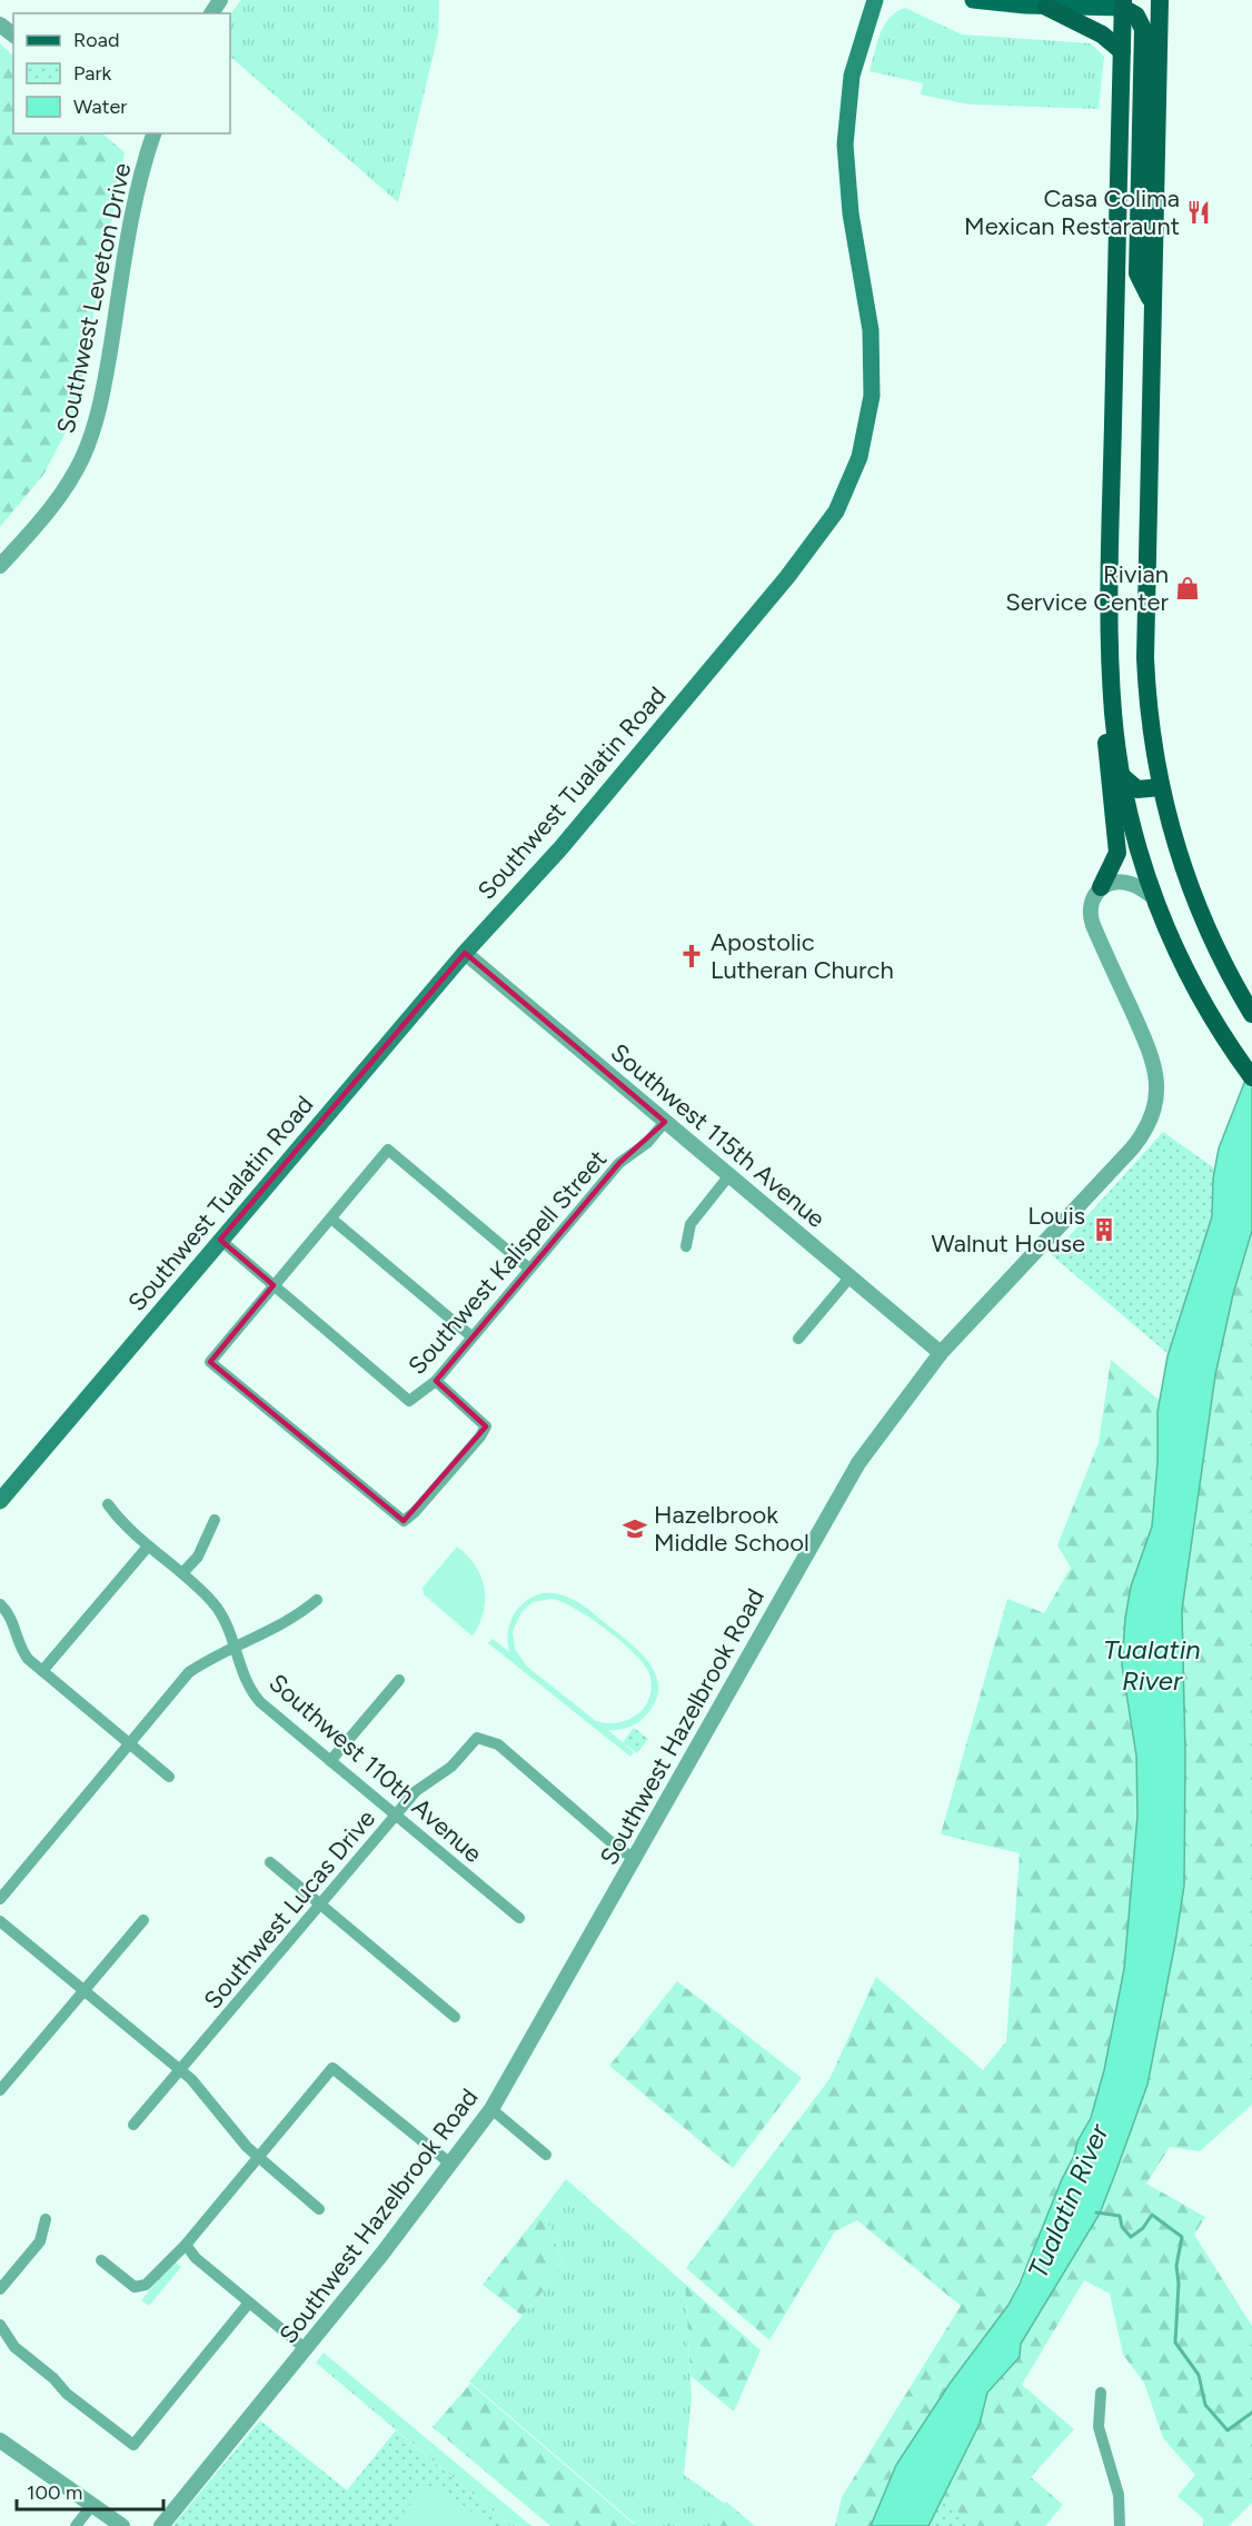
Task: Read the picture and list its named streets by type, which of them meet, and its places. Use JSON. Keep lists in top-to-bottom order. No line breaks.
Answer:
{"streets":{"main road":["Southwest Tualatin Road"],"street":["Southwest Leveton Drive","Southwest 115th Avenue","Southwest Kalispell Street","Southwest Hazelbrook Road","Southwest 110th Avenue","Southwest Lucas Drive"]},"crossings":[["Southwest Tualatin Road","Southwest 115th Avenue"],["Southwest 115th Avenue","Southwest Kalispell Street"],["Southwest 115th Avenue","Southwest Hazelbrook Road"],["Southwest Hazelbrook Road","Southwest Lucas Drive"],["Southwest 110th Avenue","Southwest Lucas Drive"]],"water":["Tualatin River"],"places":{"restaurant":["Casa Colima Mexican Restaraunt"],"shop":["Rivian Service Center"],"church":["Apostolic Lutheran Church"],"building":["Louis Walnut House"],"school or university":["Hazelbrook Middle School"]},"legend":["Road","Park","Water"],"scale_bar":"100 m"}
